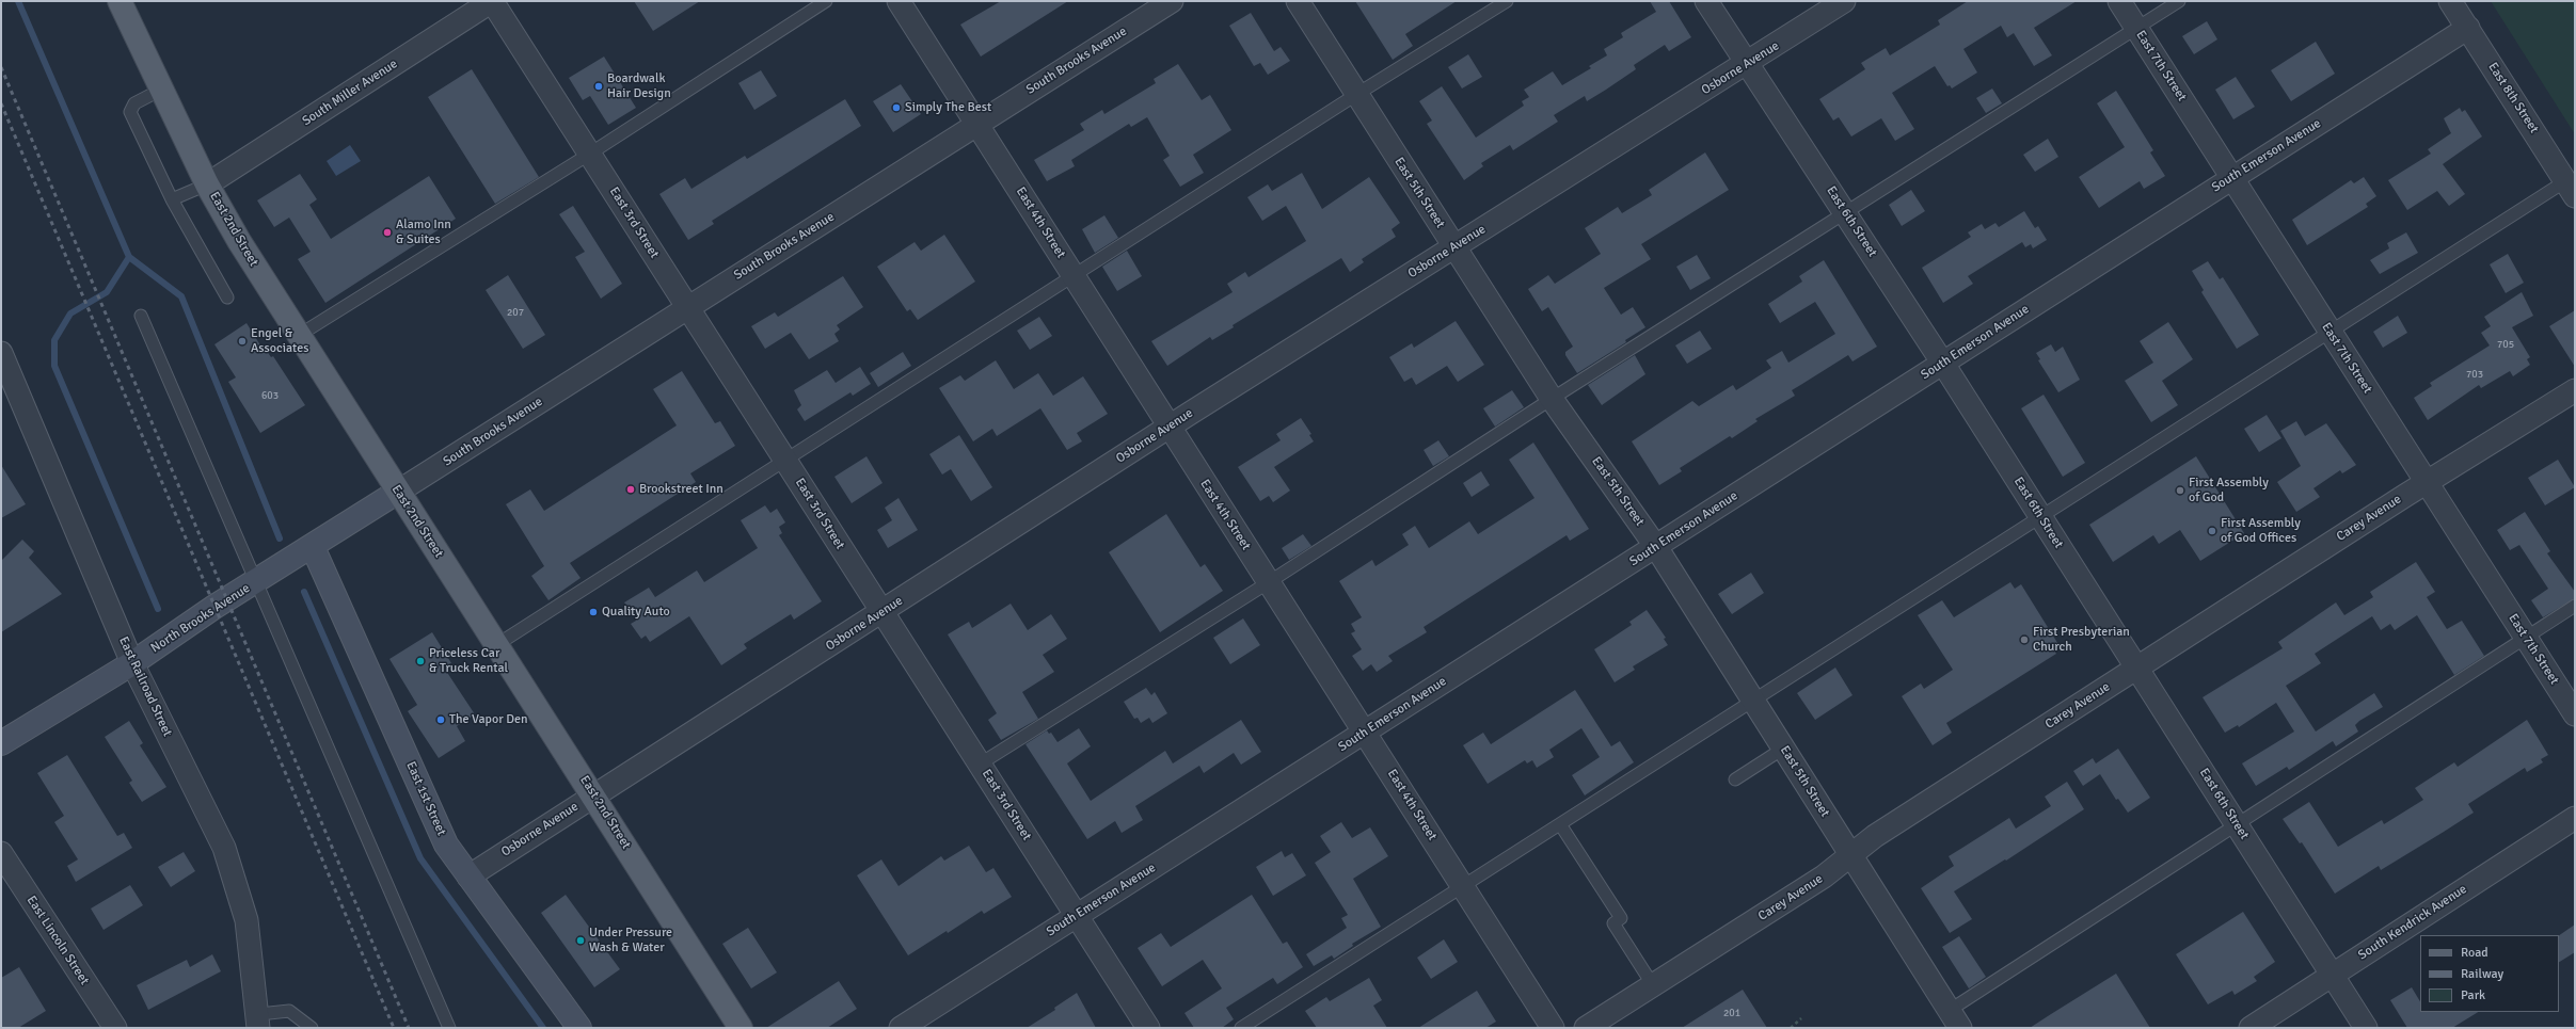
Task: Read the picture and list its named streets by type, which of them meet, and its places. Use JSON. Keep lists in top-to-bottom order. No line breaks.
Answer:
{"streets":{"main road":["East 2nd Street"],"street":["South Brooks Avenue","East 7th Street","Osborne Avenue","South Miller Avenue","East 8th Street","South Emerson Avenue","East 5th Street","East 6th Street","East 3rd Street","East 4th Street","Carey Avenue","North Brooks Avenue","East Railroad Street","East 1st Street","South Kendrick Avenue","East Lincoln Street"]},"crossings":[["South Brooks Avenue","East 3rd Street"],["South Brooks Avenue","East 4th Street"],["South Brooks Avenue","East 2nd Street"],["South Brooks Avenue","North Brooks Avenue"],["East 7th Street","South Emerson Avenue"],["East 7th Street","Carey Avenue"],["Osborne Avenue","East 5th Street"],["Osborne Avenue","East 6th Street"],["Osborne Avenue","East 3rd Street"],["Osborne Avenue","East 4th Street"],["Osborne Avenue","East 2nd Street"],["Osborne Avenue","East 1st Street"],["South Miller Avenue","East 3rd Street"],["South Miller Avenue","East 2nd Street"],["East 8th Street","South Emerson Avenue"],["South Emerson Avenue","East 5th Street"],["South Emerson Avenue","East 6th Street"],["South Emerson Avenue","East 3rd Street"],["South Emerson Avenue","East 4th Street"],["East 5th Street","Carey Avenue"],["East 6th Street","Carey Avenue"],["East 6th Street","South Kendrick Avenue"],["East 2nd Street","North Brooks Avenue"],["North Brooks Avenue","East Railroad Street"],["North Brooks Avenue","East 1st Street"]],"places":["Boardwalk Hair Design","Simply The Best","Alamo Inn & Suites","Engel & Associates","Brookstreet Inn","First Assembly of God","First Assembly of God Offices","Quality Auto","First Presbyterian Church","Priceless Car & Truck Rental","The Vapor Den","Under Pressure Wash & Water"],"house_numbers":["207","705","703","603","201"],"legend":["Road","Railway","Park"]}
